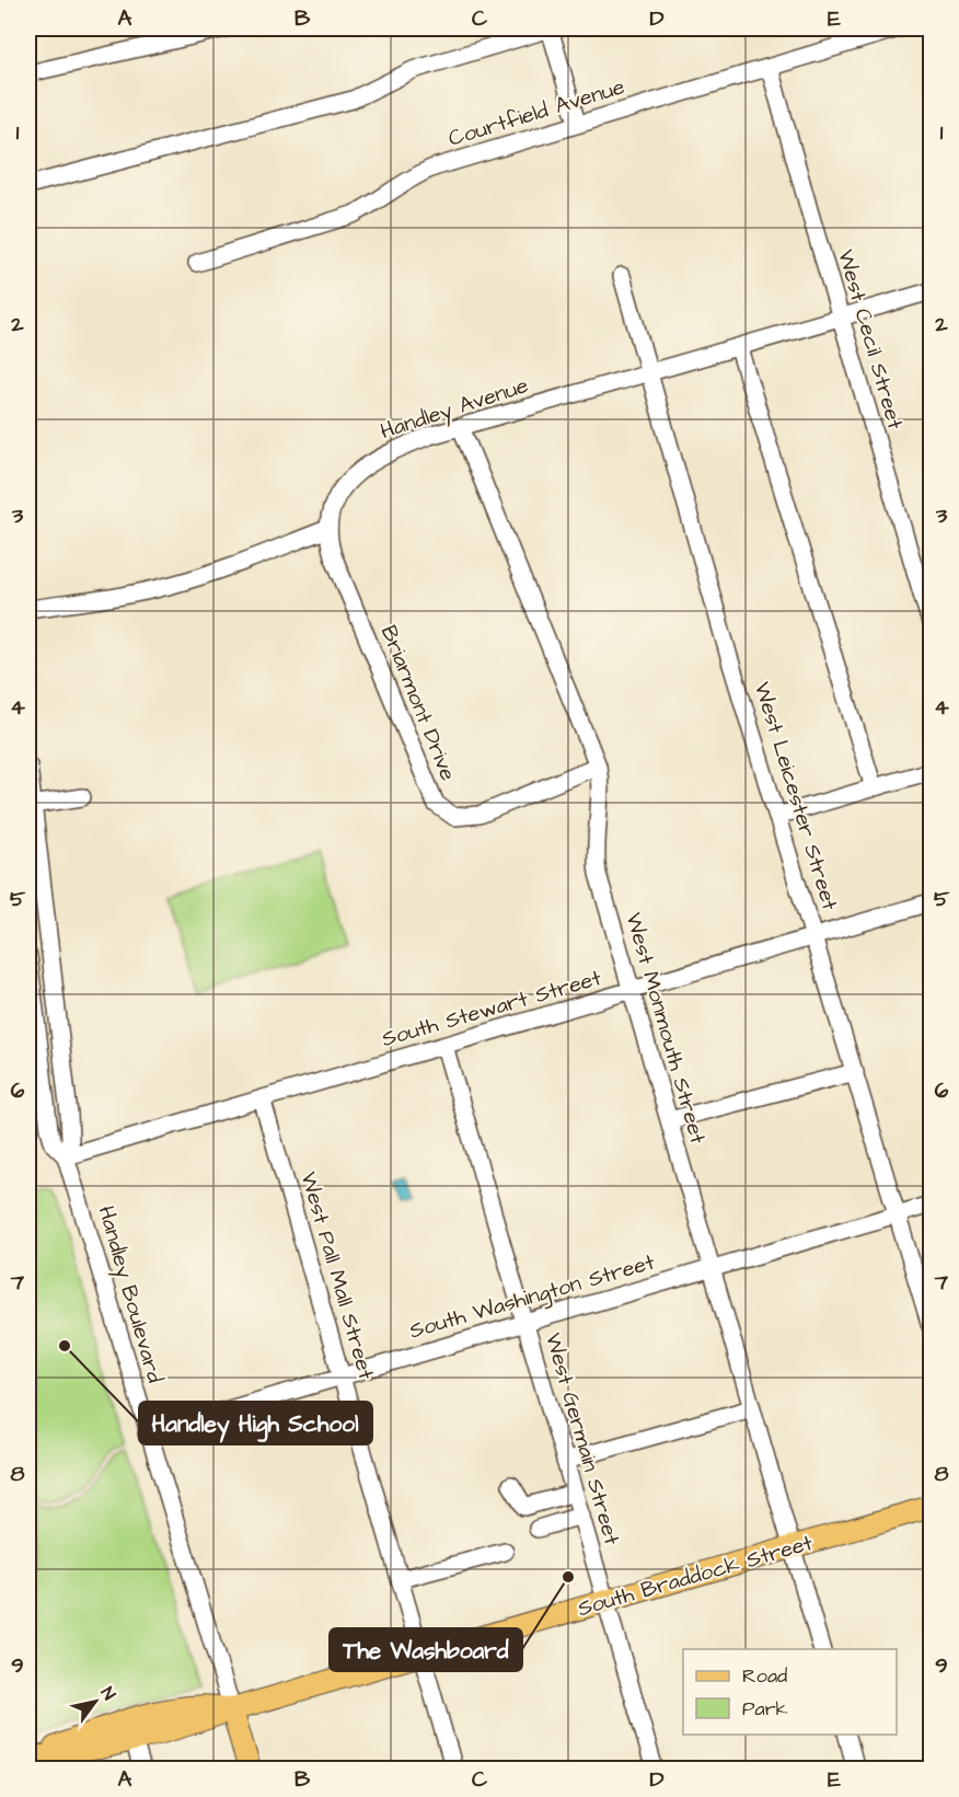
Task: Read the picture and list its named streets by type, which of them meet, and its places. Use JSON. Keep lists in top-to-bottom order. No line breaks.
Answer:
{"streets":{"main road":["South Braddock Street"],"street":["Courtfield Avenue","West Cecil Street","Handley Avenue","Briarmont Drive","West Leicester Street","South Stewart Street","West Monmouth Street","West Pall Mall Street","Handley Boulevard","South Washington Street","West Germain Street"]},"crossings":[["Courtfield Avenue","West Cecil Street"],["West Cecil Street","Handley Avenue"],["Handley Avenue","Briarmont Drive"],["Handley Avenue","West Leicester Street"],["Handley Avenue","West Monmouth Street"],["Briarmont Drive","West Monmouth Street"],["West Leicester Street","South Stewart Street"],["West Leicester Street","South Washington Street"],["South Stewart Street","West Monmouth Street"],["South Stewart Street","West Pall Mall Street"],["South Stewart Street","Handley Boulevard"],["South Stewart Street","West Germain Street"],["West Monmouth Street","South Washington Street"],["West Monmouth Street","South Braddock Street"],["West Pall Mall Street","South Washington Street"],["West Pall Mall Street","South Braddock Street"],["Handley Boulevard","South Washington Street"],["Handley Boulevard","South Braddock Street"],["South Washington Street","West Germain Street"],["West Germain Street","South Braddock Street"]],"places":["Handley High School","The Washboard"],"legend":["Road","Park"],"north":"top right","grid":{"columns":["A","B","C","D","E"],"rows":["1","2","3","4","5","6","7","8","9"]}}
